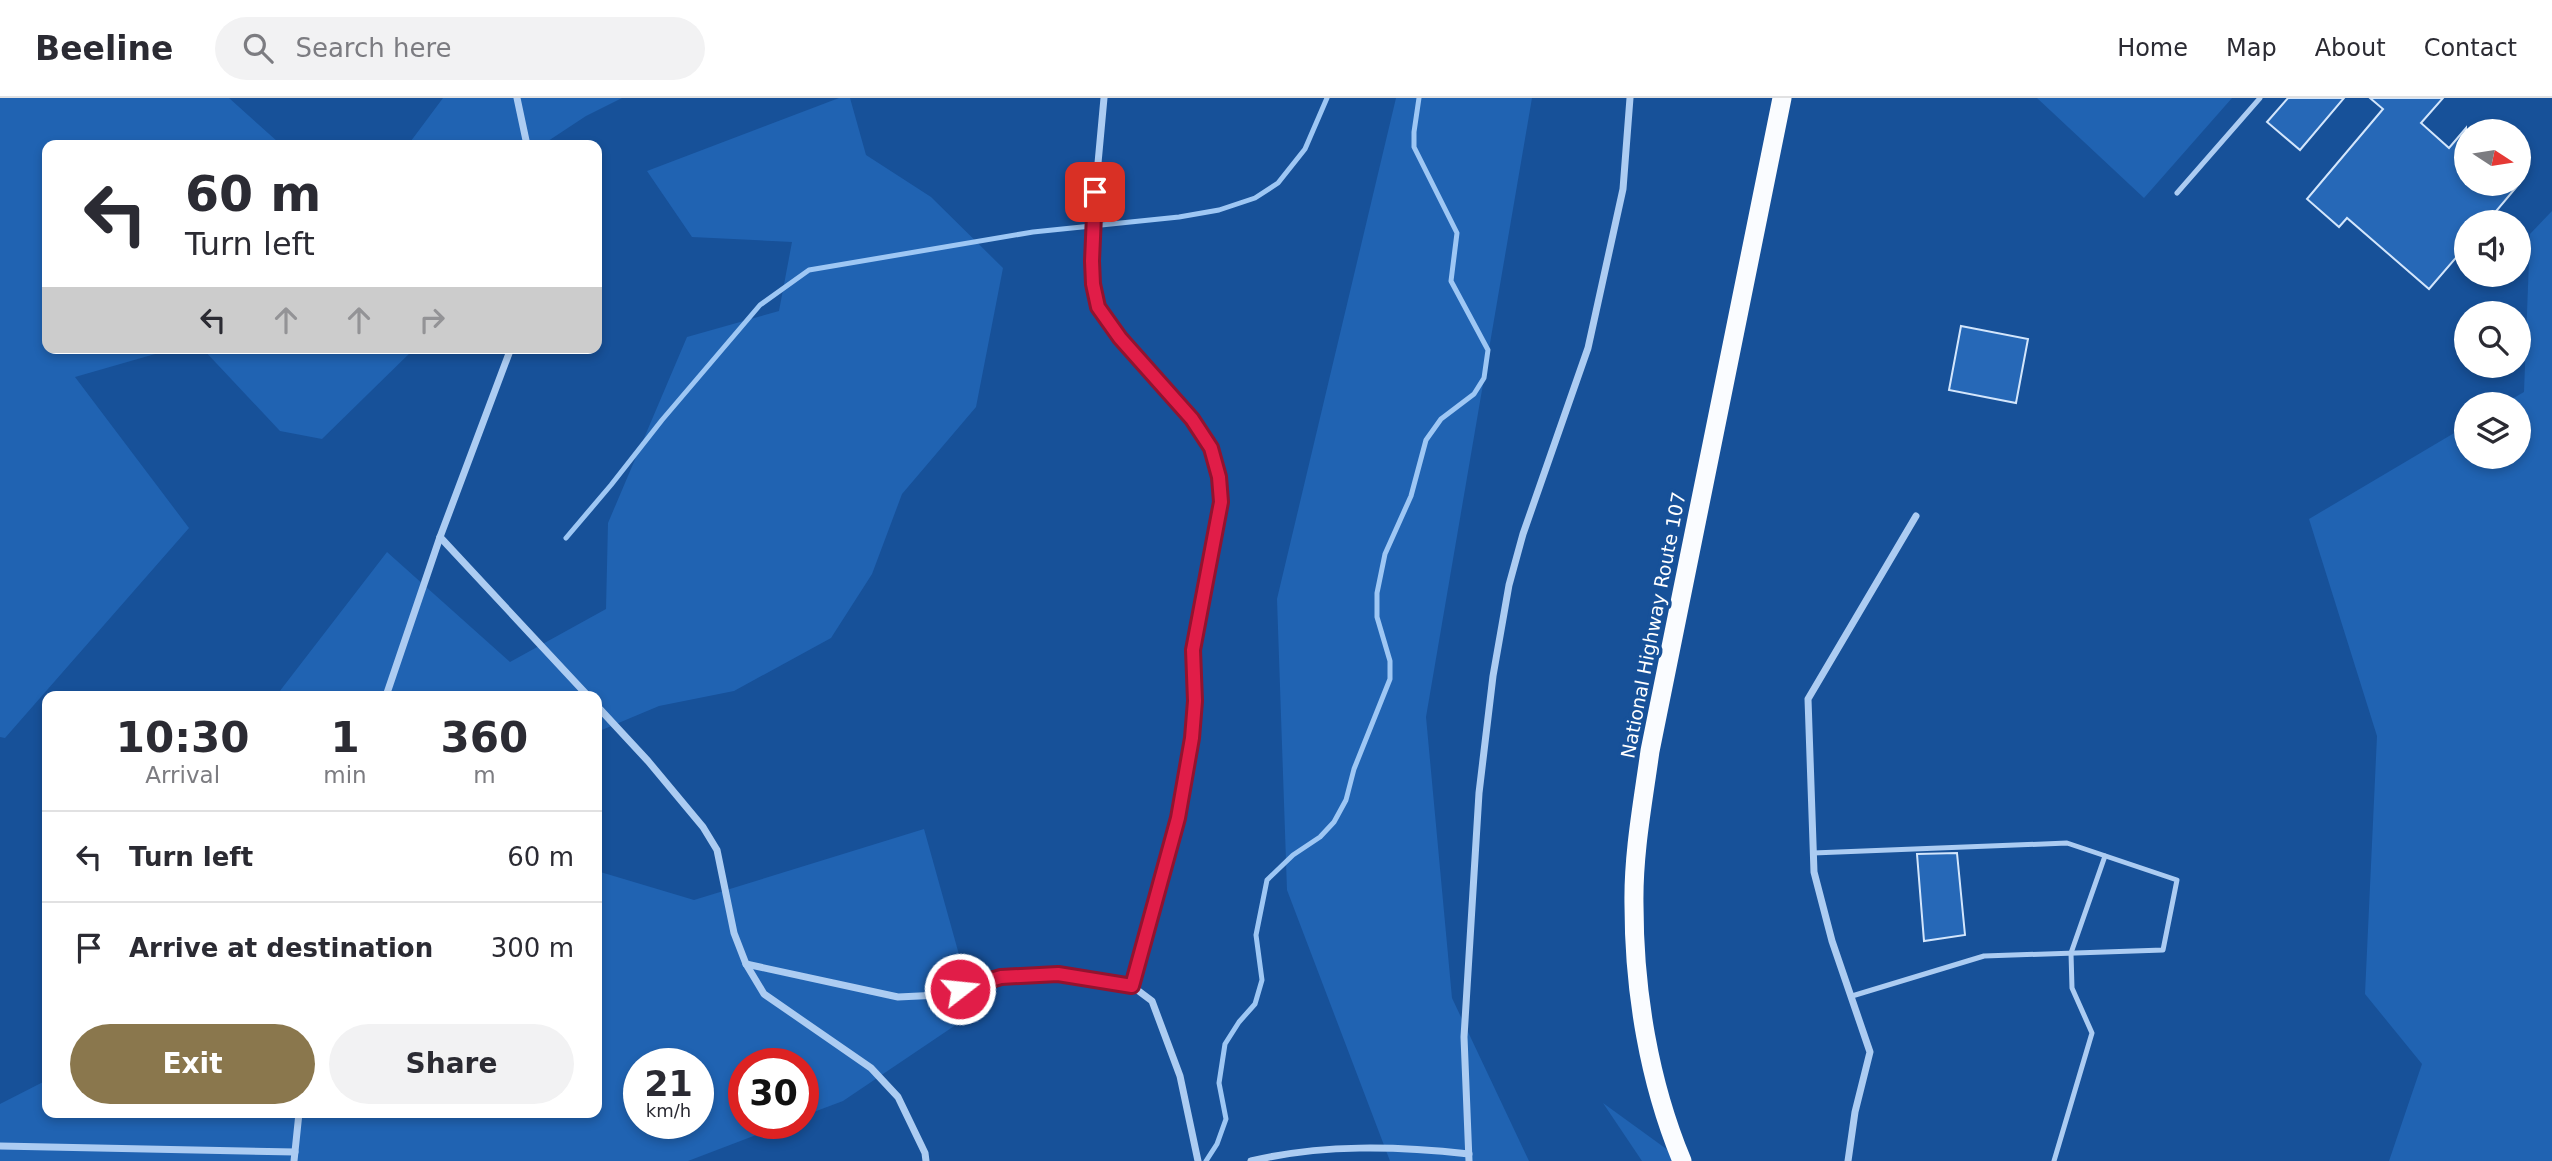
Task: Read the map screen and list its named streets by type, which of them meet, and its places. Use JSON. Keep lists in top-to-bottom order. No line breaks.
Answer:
{"streets":{"highway":["National Highway Route 107"]},"north":"right","page":{"header":"Beeline","search":"Search here","nav":["Home","Map","About","Contact"],"turn":["60 m","Turn left"],"eta":["10:30","Arrival","1","min","360","m"],"list":[{"name":"Turn left","value":"60 m"},{"name":"Arrive at destination","value":"300 m"}],"buttons":["Exit","Share"],"speed":"21 km/h","limit":"30"}}
